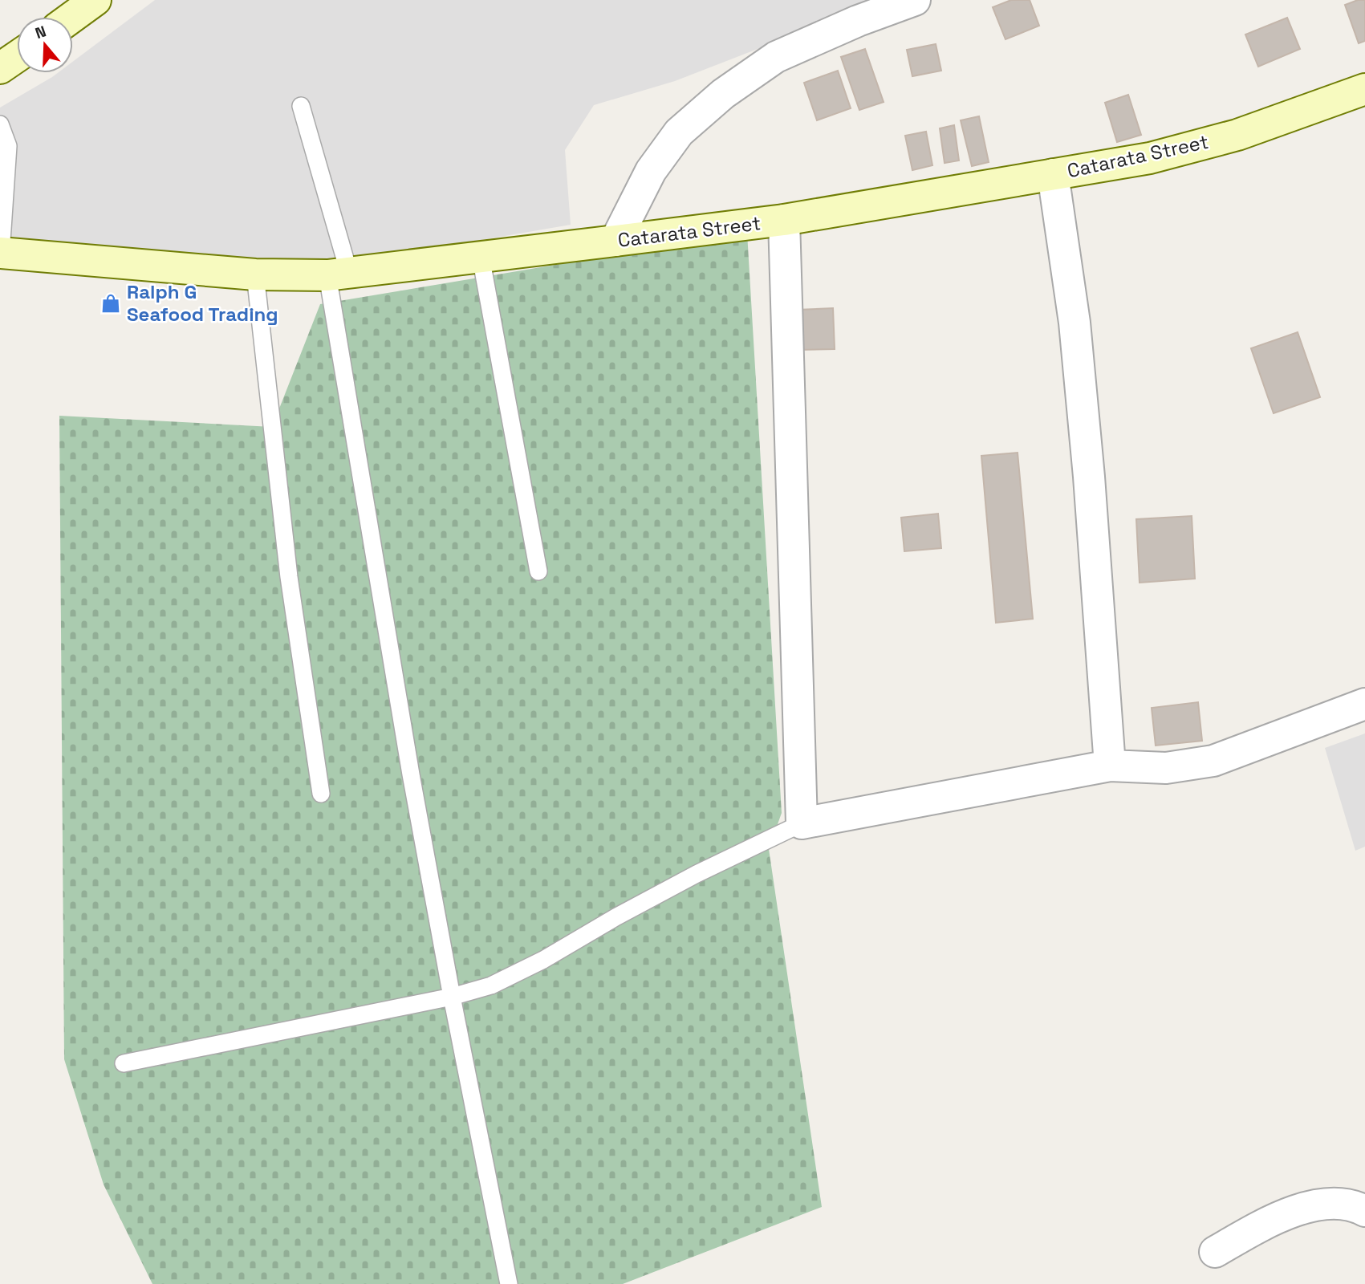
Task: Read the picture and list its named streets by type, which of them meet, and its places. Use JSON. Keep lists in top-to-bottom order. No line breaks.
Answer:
{"streets":{"street":["Catarata Street"]},"places":{"shop":["Ralph G Seafood Trading"]},"north":"top"}
